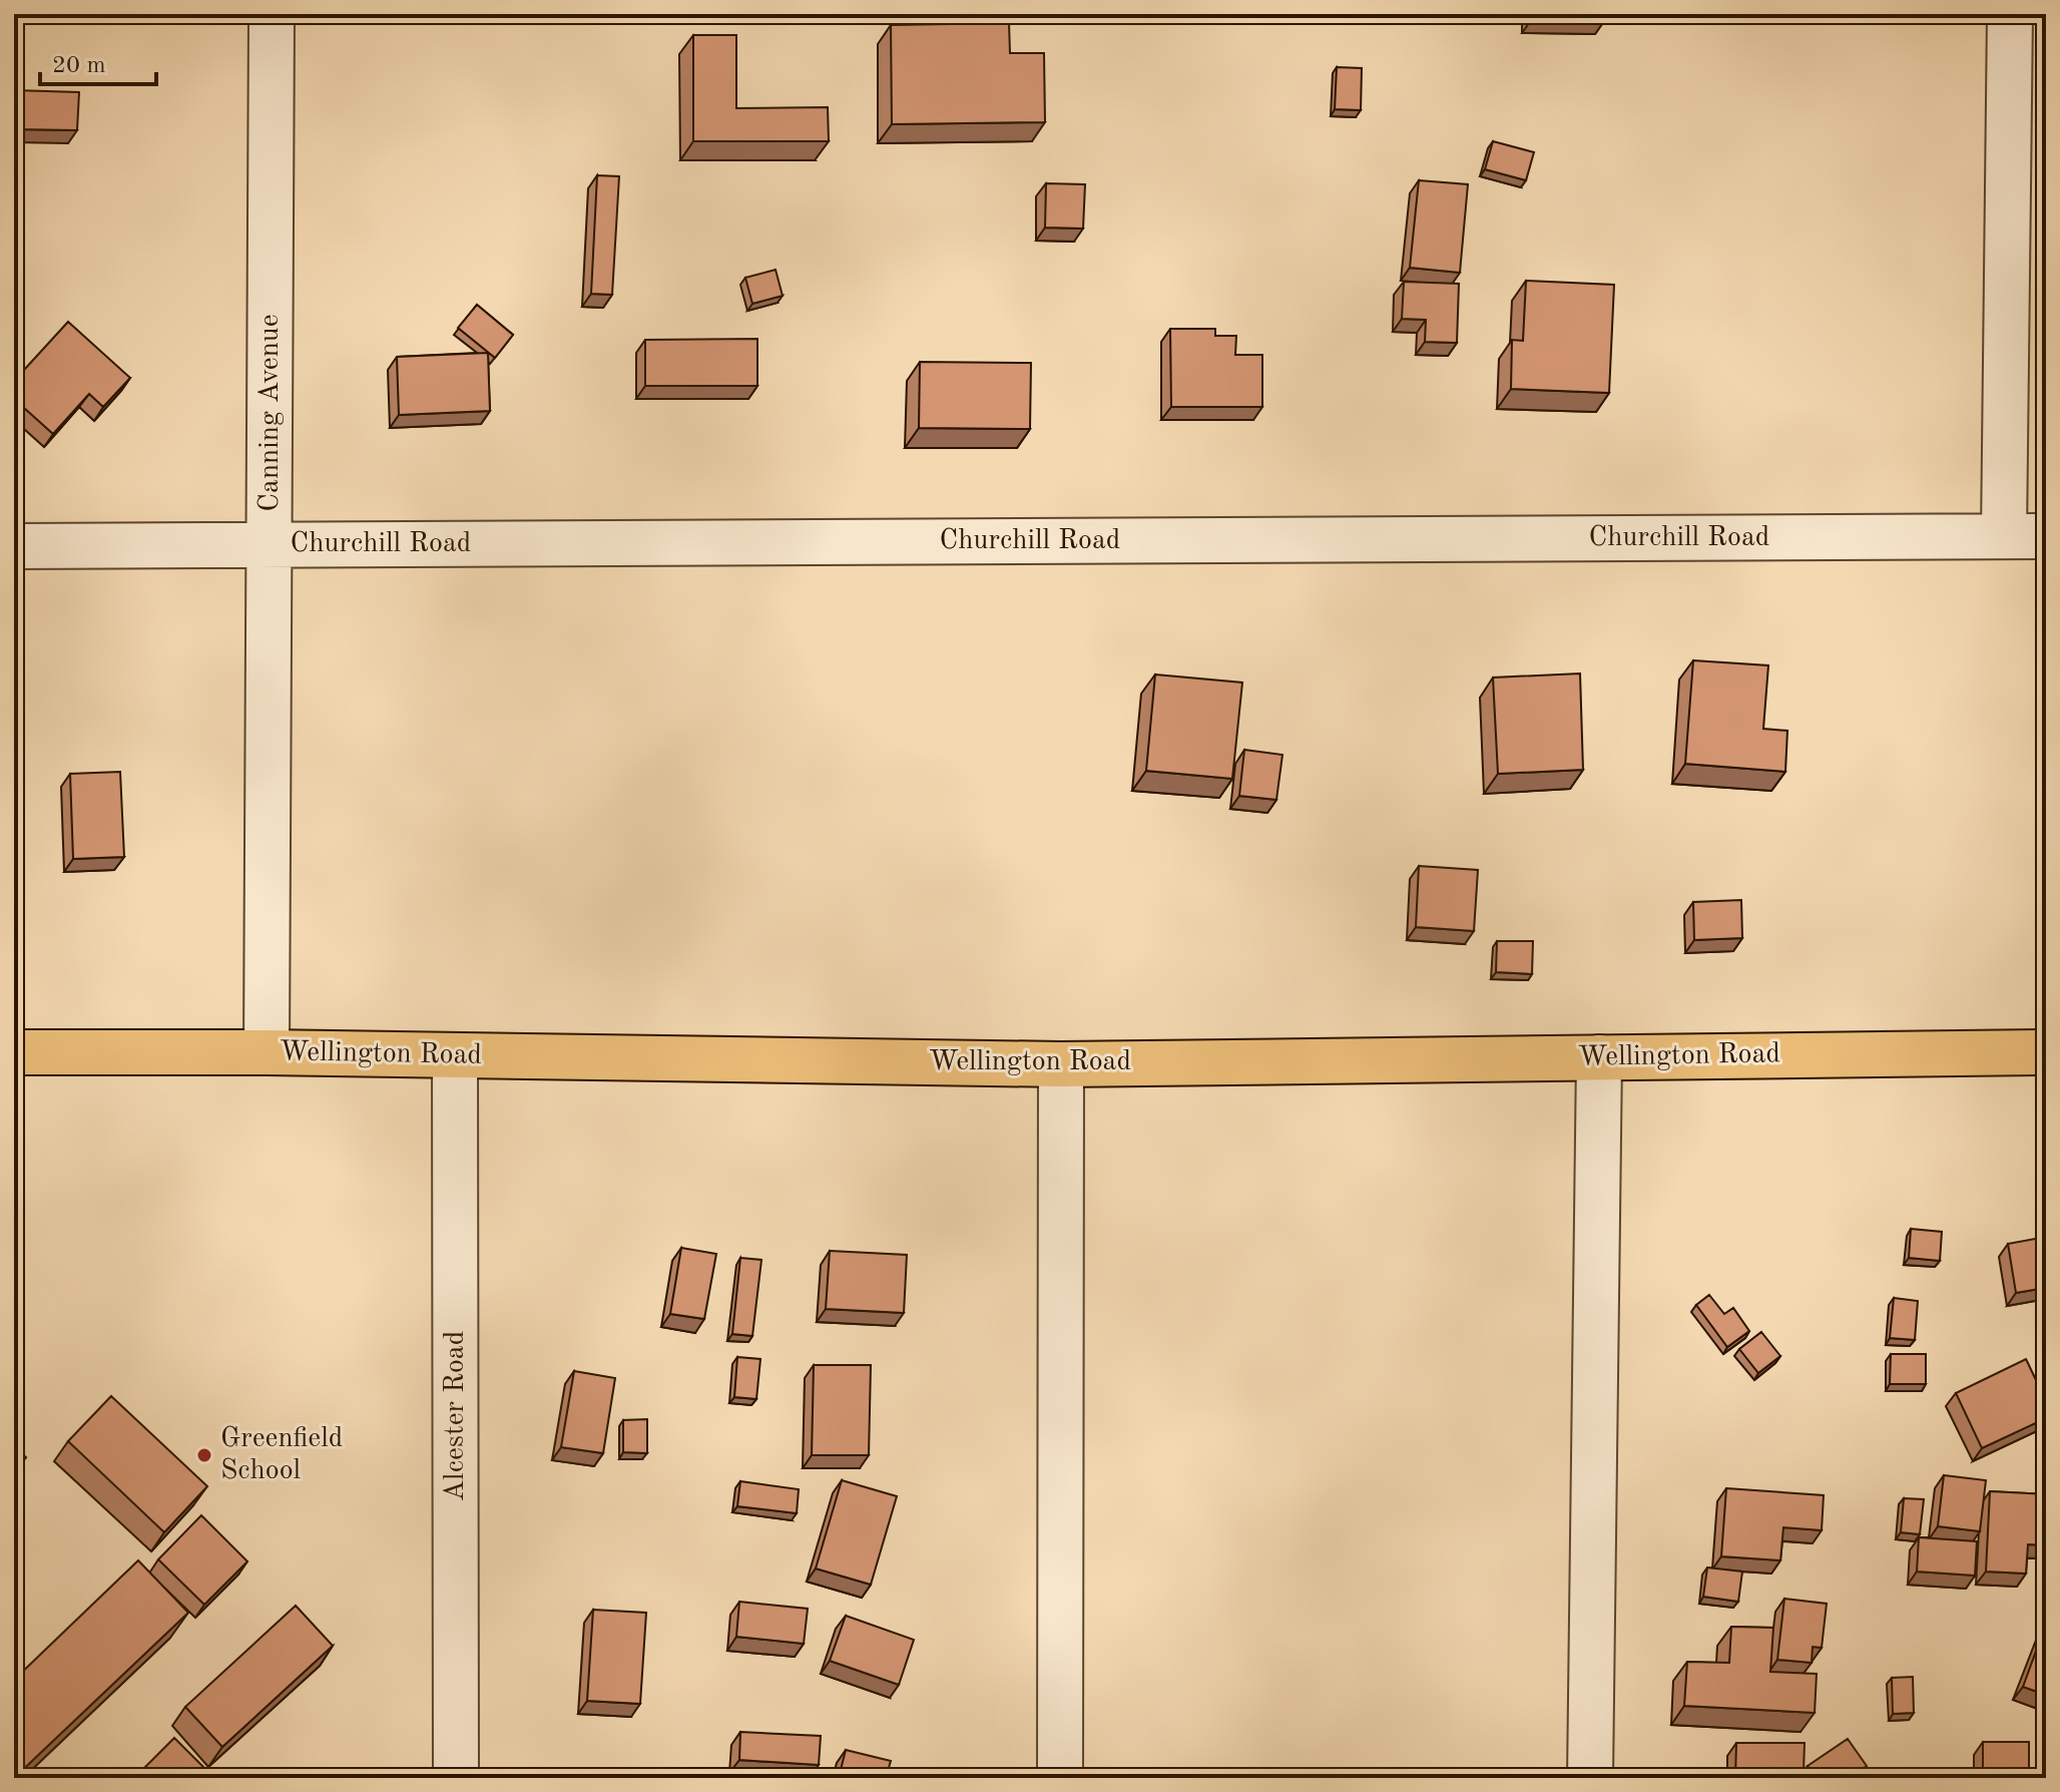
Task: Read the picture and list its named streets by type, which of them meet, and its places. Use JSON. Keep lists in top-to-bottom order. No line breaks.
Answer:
{"streets":{"main road":["Wellington Road"],"street":["Canning Avenue","Churchill Road","Alcester Road"]},"crossings":[["Canning Avenue","Churchill Road"],["Canning Avenue","Wellington Road"],["Wellington Road","Alcester Road"]],"places":["Greenfield School"],"scale_bar":"20 m"}
